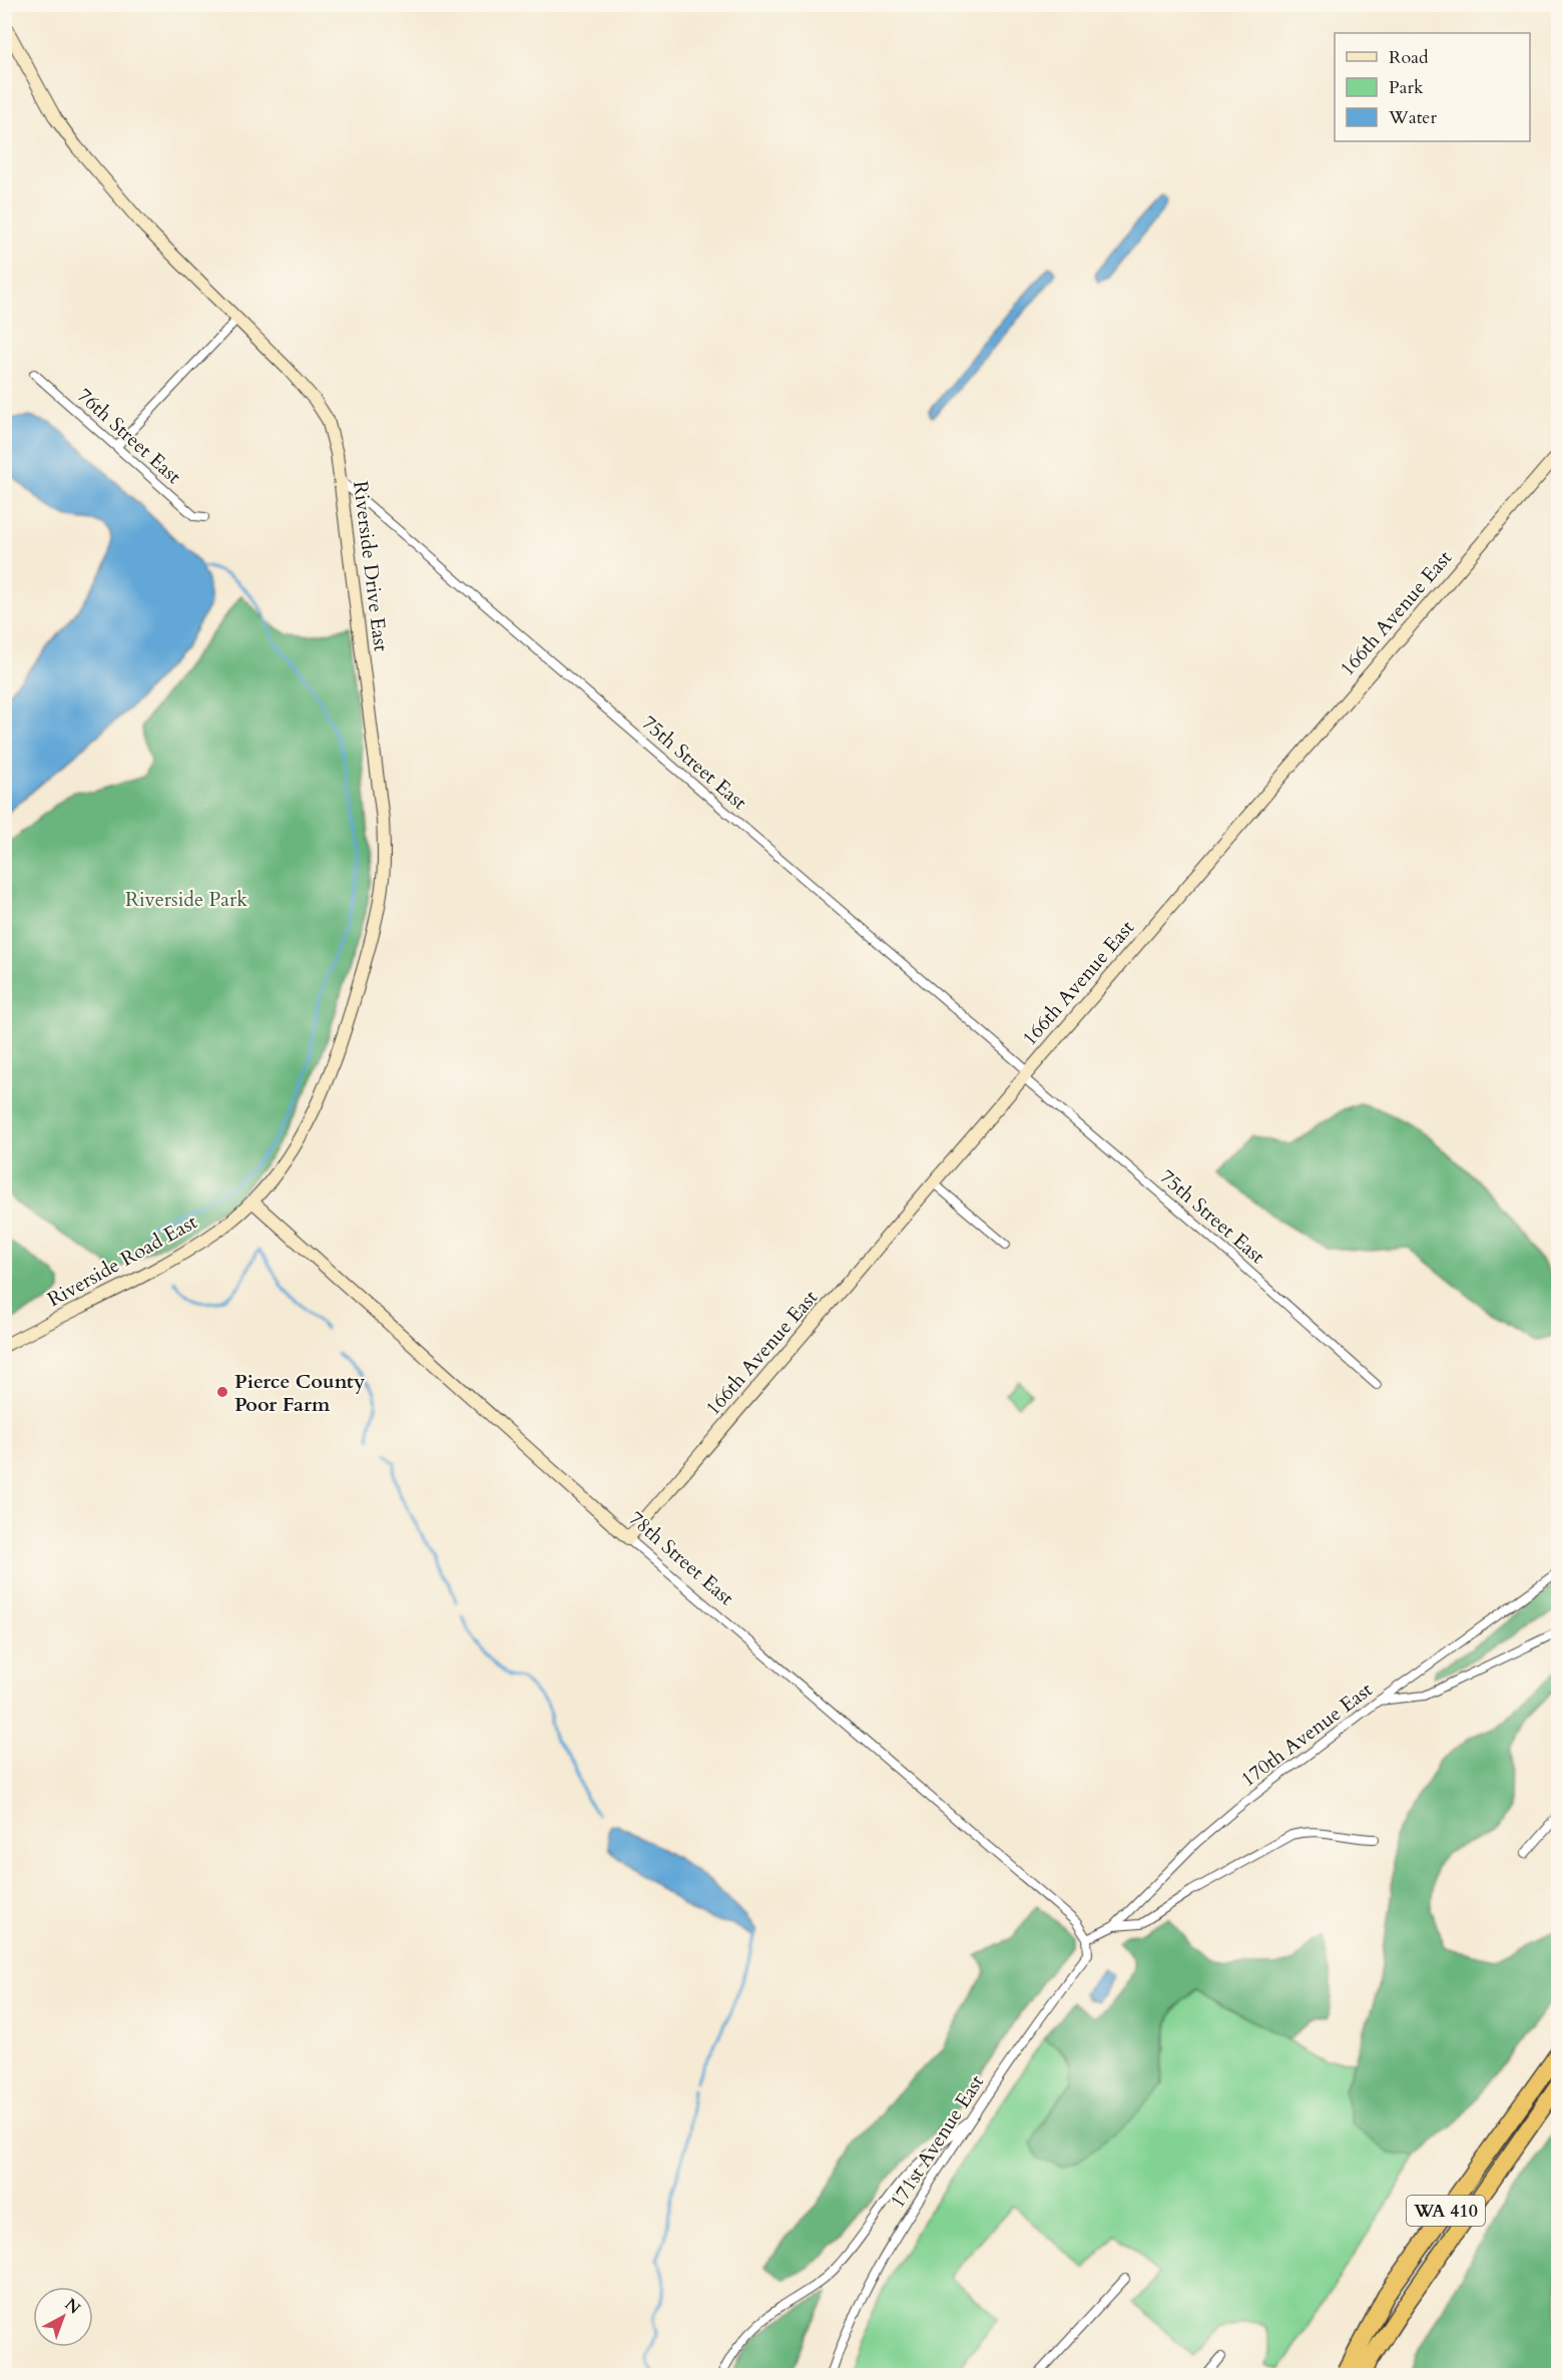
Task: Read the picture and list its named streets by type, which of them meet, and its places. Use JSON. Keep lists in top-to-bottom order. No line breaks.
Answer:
{"streets":{"highway":["WA 410"],"street":["76th Street East","Riverside Drive East","166th Avenue East","75th Street East","Riverside Road East","78th Street East","170th Avenue East","171st Avenue East"]},"crossings":[["Riverside Drive East","75th Street East"],["Riverside Drive East","Riverside Road East"],["Riverside Drive East","78th Street East"],["166th Avenue East","75th Street East"],["166th Avenue East","78th Street East"],["Riverside Road East","78th Street East"],["78th Street East","170th Avenue East"],["78th Street East","171st Avenue East"],["170th Avenue East","171st Avenue East"]],"parks":["Riverside Park"],"places":["Pierce County Poor Farm"],"legend":["Road","Park","Water"],"north":"top right"}
